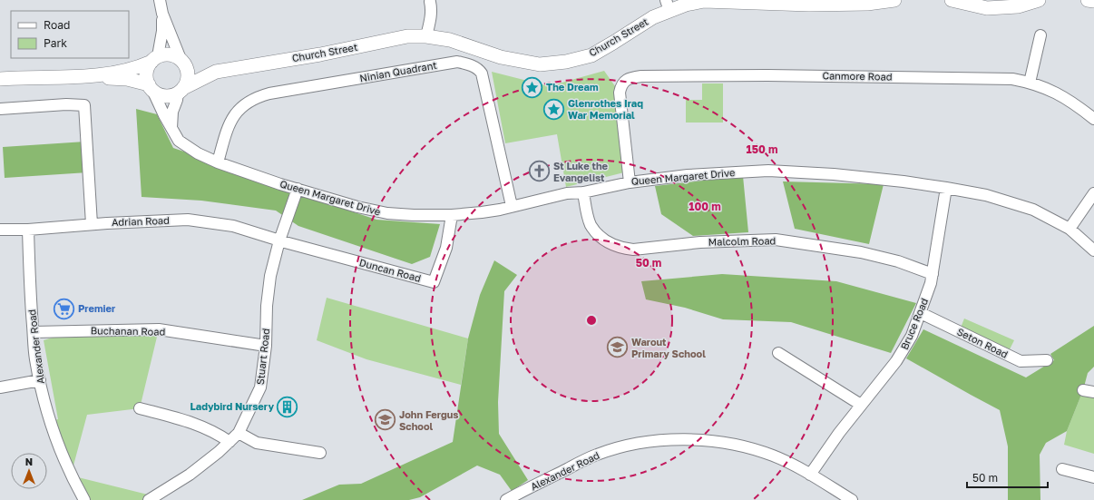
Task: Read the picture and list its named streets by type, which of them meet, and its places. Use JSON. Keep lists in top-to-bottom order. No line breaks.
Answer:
{"streets":{"street":["Church Street","Ninian Quadrant","Canmore Road","Queen Margaret Drive","Adrian Road","Malcolm Road","Duncan Road","Bruce Road","Buchanan Road","Seton Road","Alexander Road","Stuart Road"]},"crossings":[["Church Street","Queen Margaret Drive"],["Ninian Quadrant","Queen Margaret Drive"],["Canmore Road","Queen Margaret Drive"],["Queen Margaret Drive","Malcolm Road"],["Queen Margaret Drive","Duncan Road"],["Queen Margaret Drive","Bruce Road"],["Queen Margaret Drive","Stuart Road"],["Adrian Road","Duncan Road"],["Adrian Road","Alexander Road"],["Adrian Road","Stuart Road"],["Malcolm Road","Bruce Road"],["Duncan Road","Stuart Road"],["Bruce Road","Seton Road"],["Bruce Road","Alexander Road"],["Buchanan Road","Alexander Road"],["Buchanan Road","Stuart Road"]],"places":{"place":["The Dream","Glenrothes Iraq War Memorial"],"church":["St Luke the Evangelist"],"supermarket":["Premier"],"school or university":["Warout Primary School","John Fergus School"],"building":["Ladybird Nursery"]},"legend":["Road","Park"],"scale_bar":"50 m","north":"top","rings":["150 m","100 m","50 m"]}
